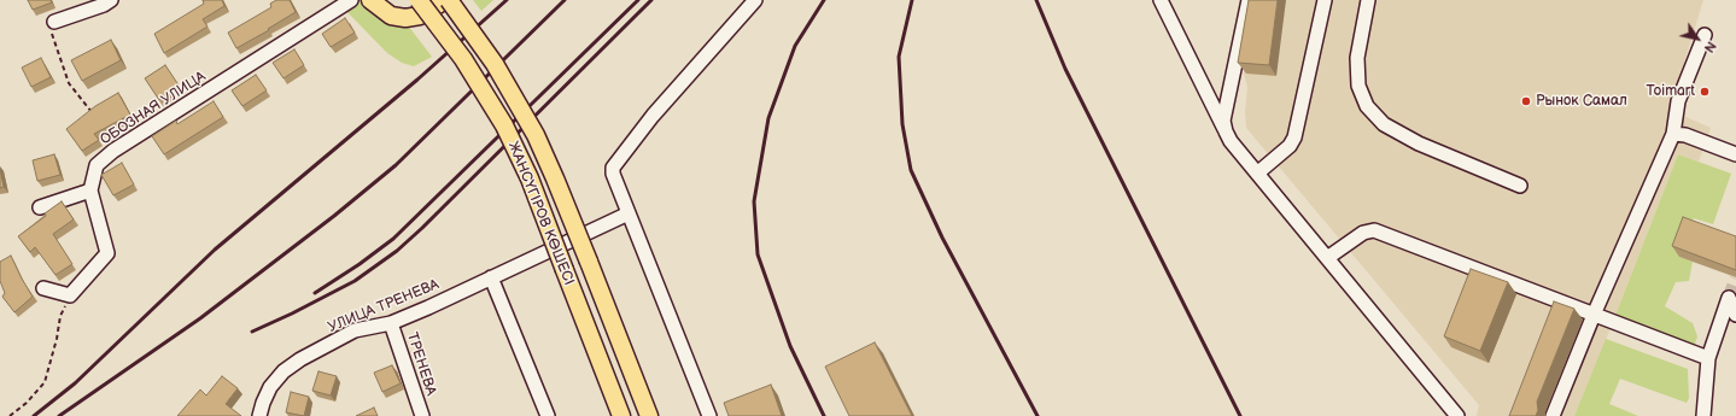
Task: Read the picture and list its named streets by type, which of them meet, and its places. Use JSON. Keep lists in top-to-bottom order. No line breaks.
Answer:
{"streets":{"main road":["ЖАНСҮГІРОВ КӨШЕСІ"],"street":["ОБОЗНАЯ УЛИЦА","УЛИЦА ТРЕНЕВА","ТРЕНЕВА"]},"crossings":[["УЛИЦА ТРЕНЕВА","ТРЕНЕВА"]],"places":["Toimart","Рынок Самал"],"north":"bottom right"}
